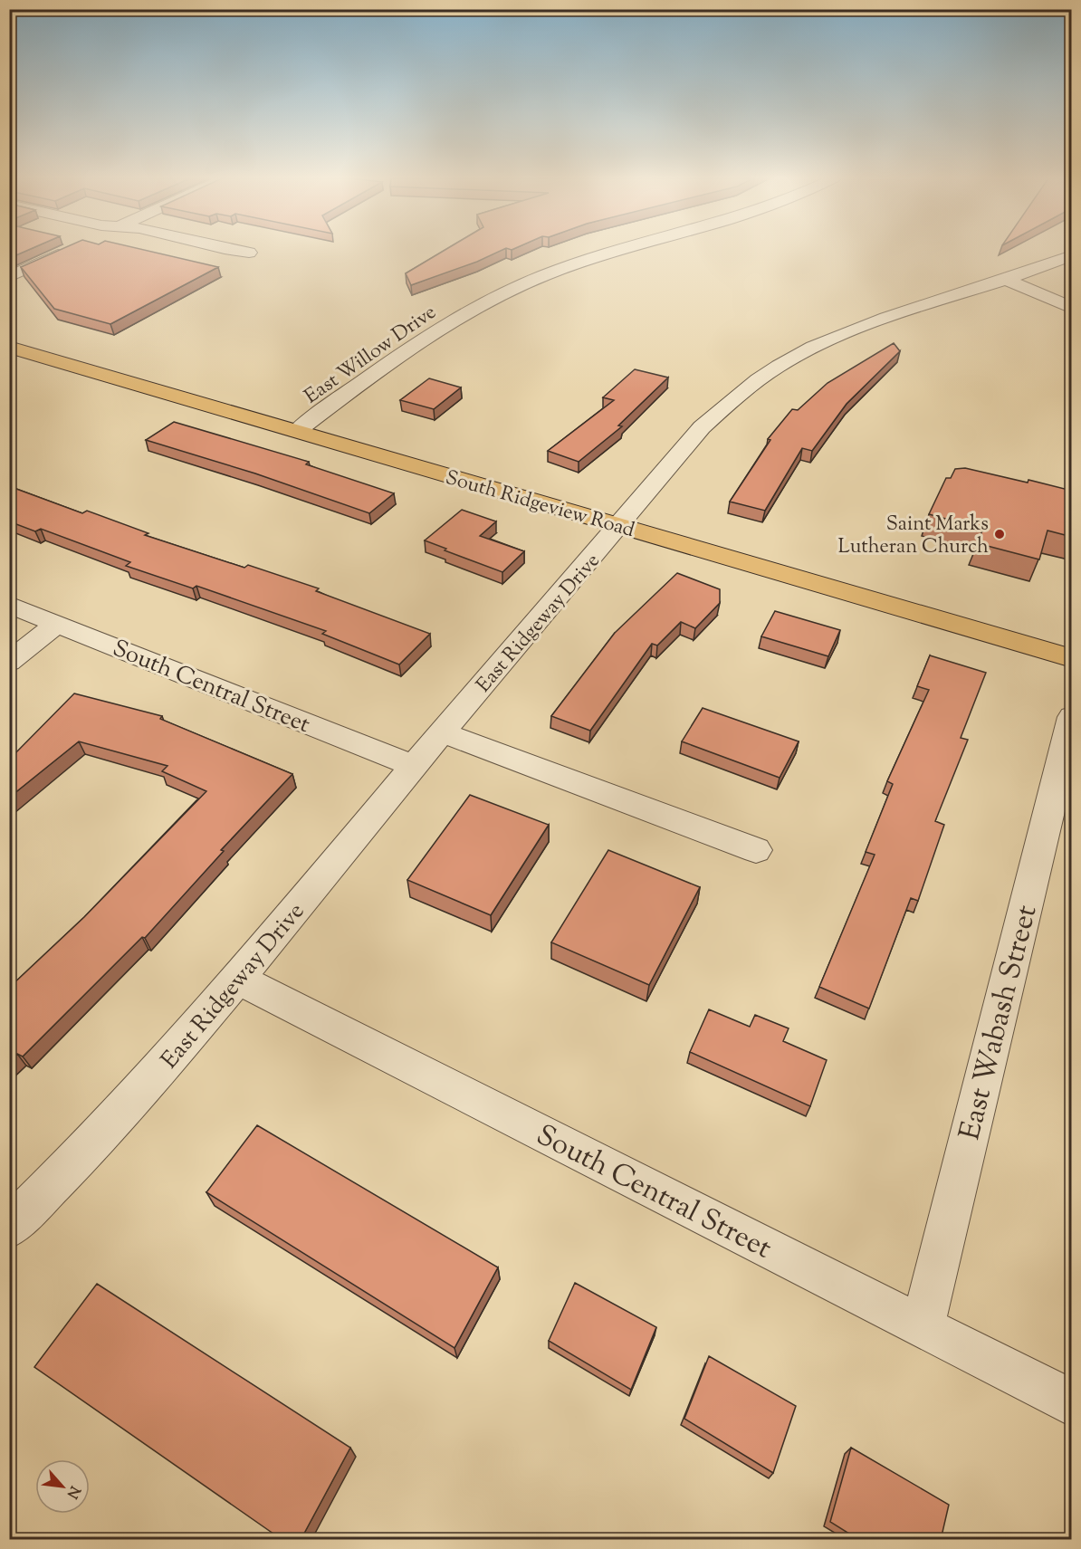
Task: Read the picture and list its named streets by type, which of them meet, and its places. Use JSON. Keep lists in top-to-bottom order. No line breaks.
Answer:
{"streets":{"main road":["South Ridgeview Road"],"street":["East Willow Drive","East Ridgeway Drive","South Central Street","East Wabash Street"]},"crossings":[["East Willow Drive","South Ridgeview Road"],["South Ridgeview Road","East Ridgeway Drive"],["East Ridgeway Drive","South Central Street"],["South Central Street","East Wabash Street"]],"places":["Saint Marks Lutheran Church"],"north":"bottom right"}
